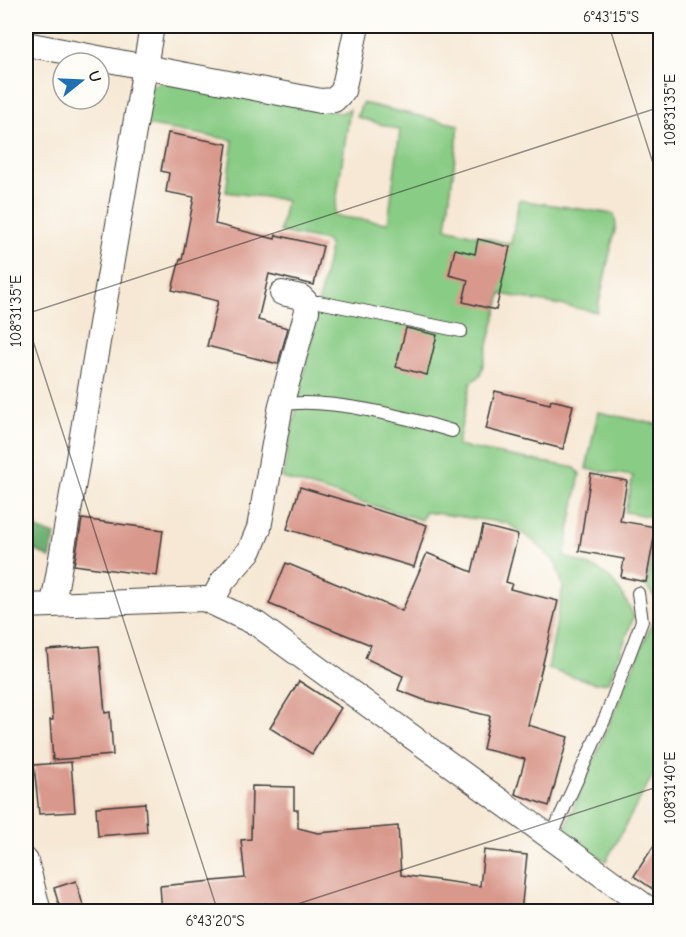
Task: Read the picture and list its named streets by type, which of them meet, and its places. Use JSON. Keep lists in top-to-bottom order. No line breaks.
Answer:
{"north":"right","coordinates":["6°43'15\"S","108°31'35\"E","108°31'40\"E","6°43'20\"S"]}
